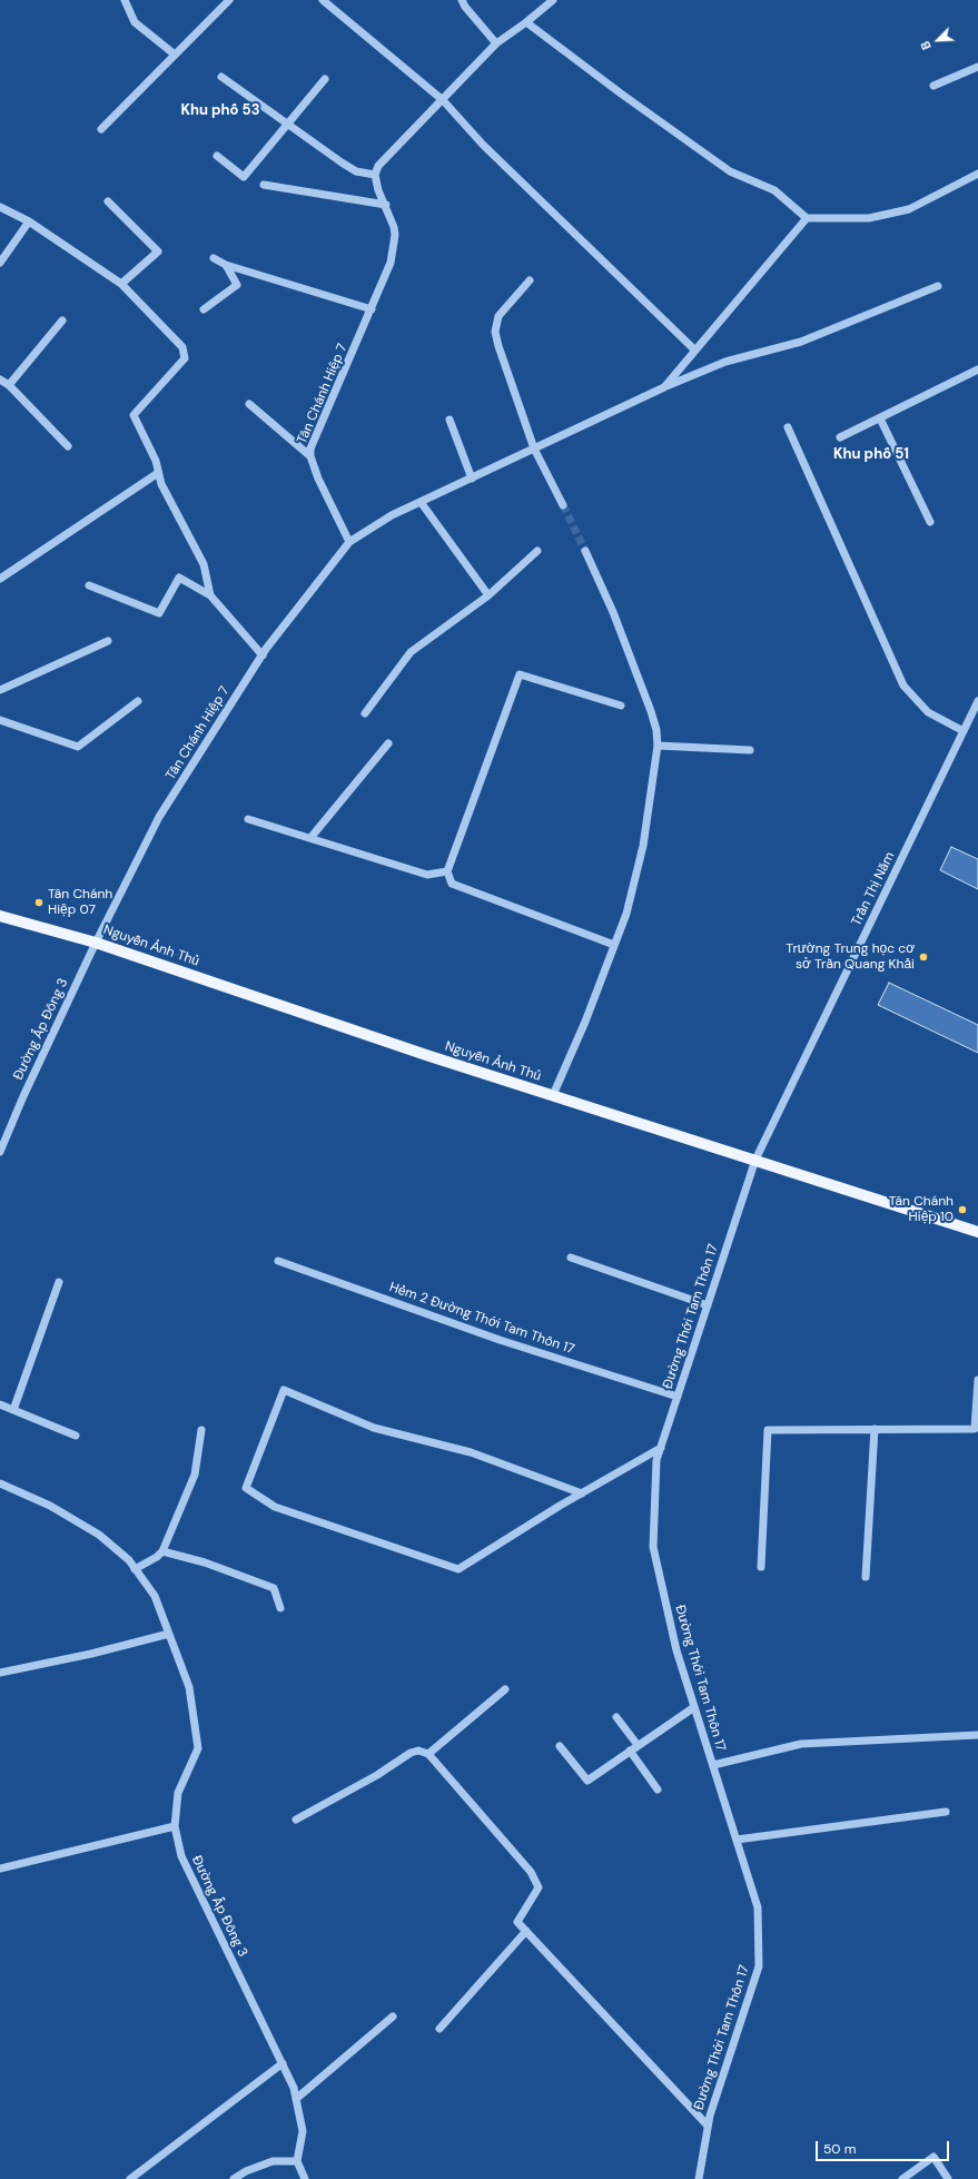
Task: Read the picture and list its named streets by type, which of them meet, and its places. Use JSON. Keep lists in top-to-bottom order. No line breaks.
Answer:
{"streets":{"main road":["Nguyễn Ảnh Thủ"],"street":["Tân Chánh Hiệp 7","Trần Thị Năm","Đường Ấp Đông 3","Đường Thới Tam Thôn 17","Hẻm 2 Đường Thới Tam Thôn 17"]},"crossings":[["Tân Chánh Hiệp 7","Nguyễn Ảnh Thủ"],["Tân Chánh Hiệp 7","Đường Ấp Đông 3"],["Trần Thị Năm","Nguyễn Ảnh Thủ"],["Trần Thị Năm","Đường Thới Tam Thôn 17"],["Nguyễn Ảnh Thủ","Đường Ấp Đông 3"],["Nguyễn Ảnh Thủ","Đường Thới Tam Thôn 17"],["Đường Thới Tam Thôn 17","Hẻm 2 Đường Thới Tam Thôn 17"]],"districts":["Khu phố 53","Khu phố 51"],"places":["Tân Chánh Hiệp 07","Trường Trung học cơ sở Trần Quang Khải","Tân Chánh Hiệp 10"],"scale_bar":"50 m","north":"bottom left"}
